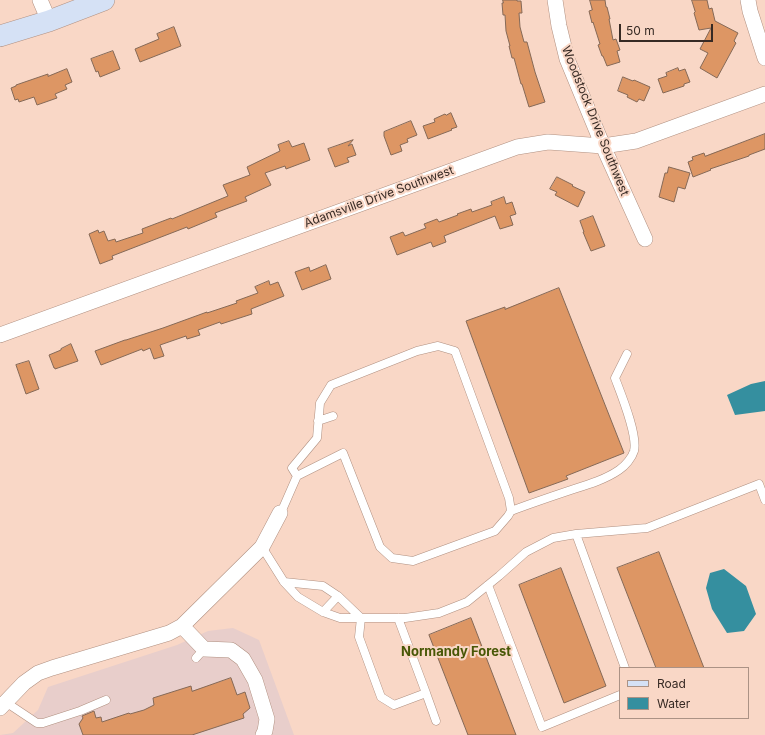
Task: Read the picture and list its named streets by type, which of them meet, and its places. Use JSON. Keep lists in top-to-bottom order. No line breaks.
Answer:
{"streets":{"street":["Woodstock Drive Southwest","Adamsville Drive Southwest"]},"crossings":[["Woodstock Drive Southwest","Adamsville Drive Southwest"]],"districts":["Normandy Forest"],"legend":["Road","Water"],"scale_bar":"50 m"}
